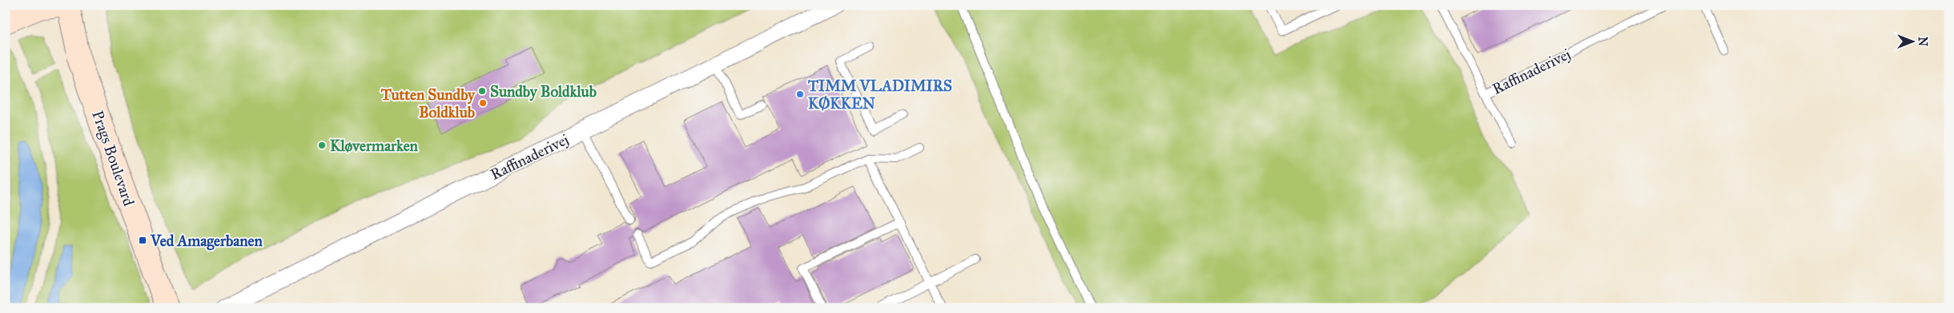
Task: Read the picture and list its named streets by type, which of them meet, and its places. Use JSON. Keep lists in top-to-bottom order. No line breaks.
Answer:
{"streets":{"street":["Raffinaderivej","Prags Boulevard"]},"places":{"other":["Sundby Boldklub","TIMM VLADIMIRS KØKKEN","Tutten Sundby Boldklub","Kløvermarken"],"transit":["Ved Amagerbanen"]},"north":"right"}
